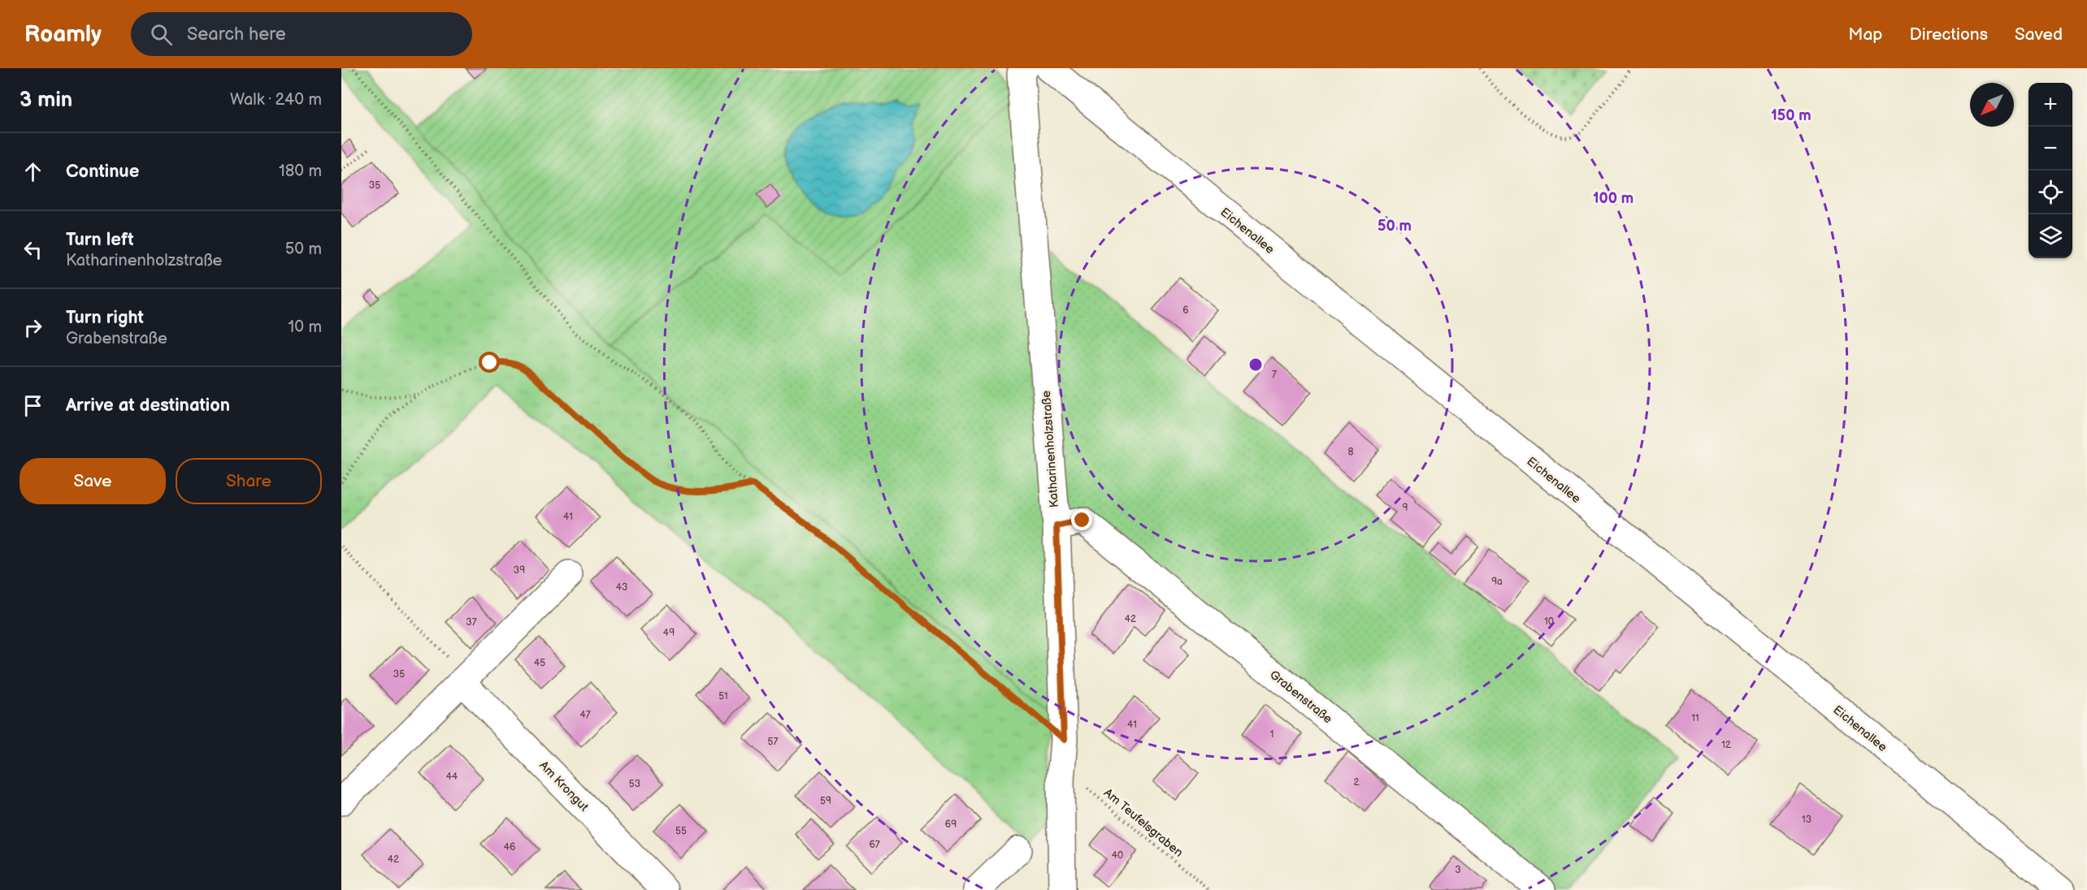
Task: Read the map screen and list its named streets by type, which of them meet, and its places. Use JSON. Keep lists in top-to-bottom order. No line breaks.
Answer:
{"streets":{"street":["Eichenallee","Katharinenholzstraße","Grabenstraße","Am Krongut"],"path":["Am Teufelsgraben"]},"crossings":[["Katharinenholzstraße","Grabenstraße"],["Katharinenholzstraße","Am Teufelsgraben"]],"house_numbers":["35","6","7","8","9","41","39","9a","43","42","10","37","49","45","35","51","47","11","41","1","57","12","44","2","53","59","13","69","55","67","46","40","42","3"],"north":"bottom left","page":{"header":"Roamly","search":"Search here","nav":["Map","Directions","Saved"],"heading":["3 min","Walk · 240 m"],"map_buttons":["+","−"],"list":[["Continue","180 m"],["Turn left","Katharinenholzstraße","50 m"],["Turn right","Grabenstraße","10 m"],"Arrive at destination"],"buttons":["Save","Share"]},"rings":["150 m","100 m","50 m"]}
